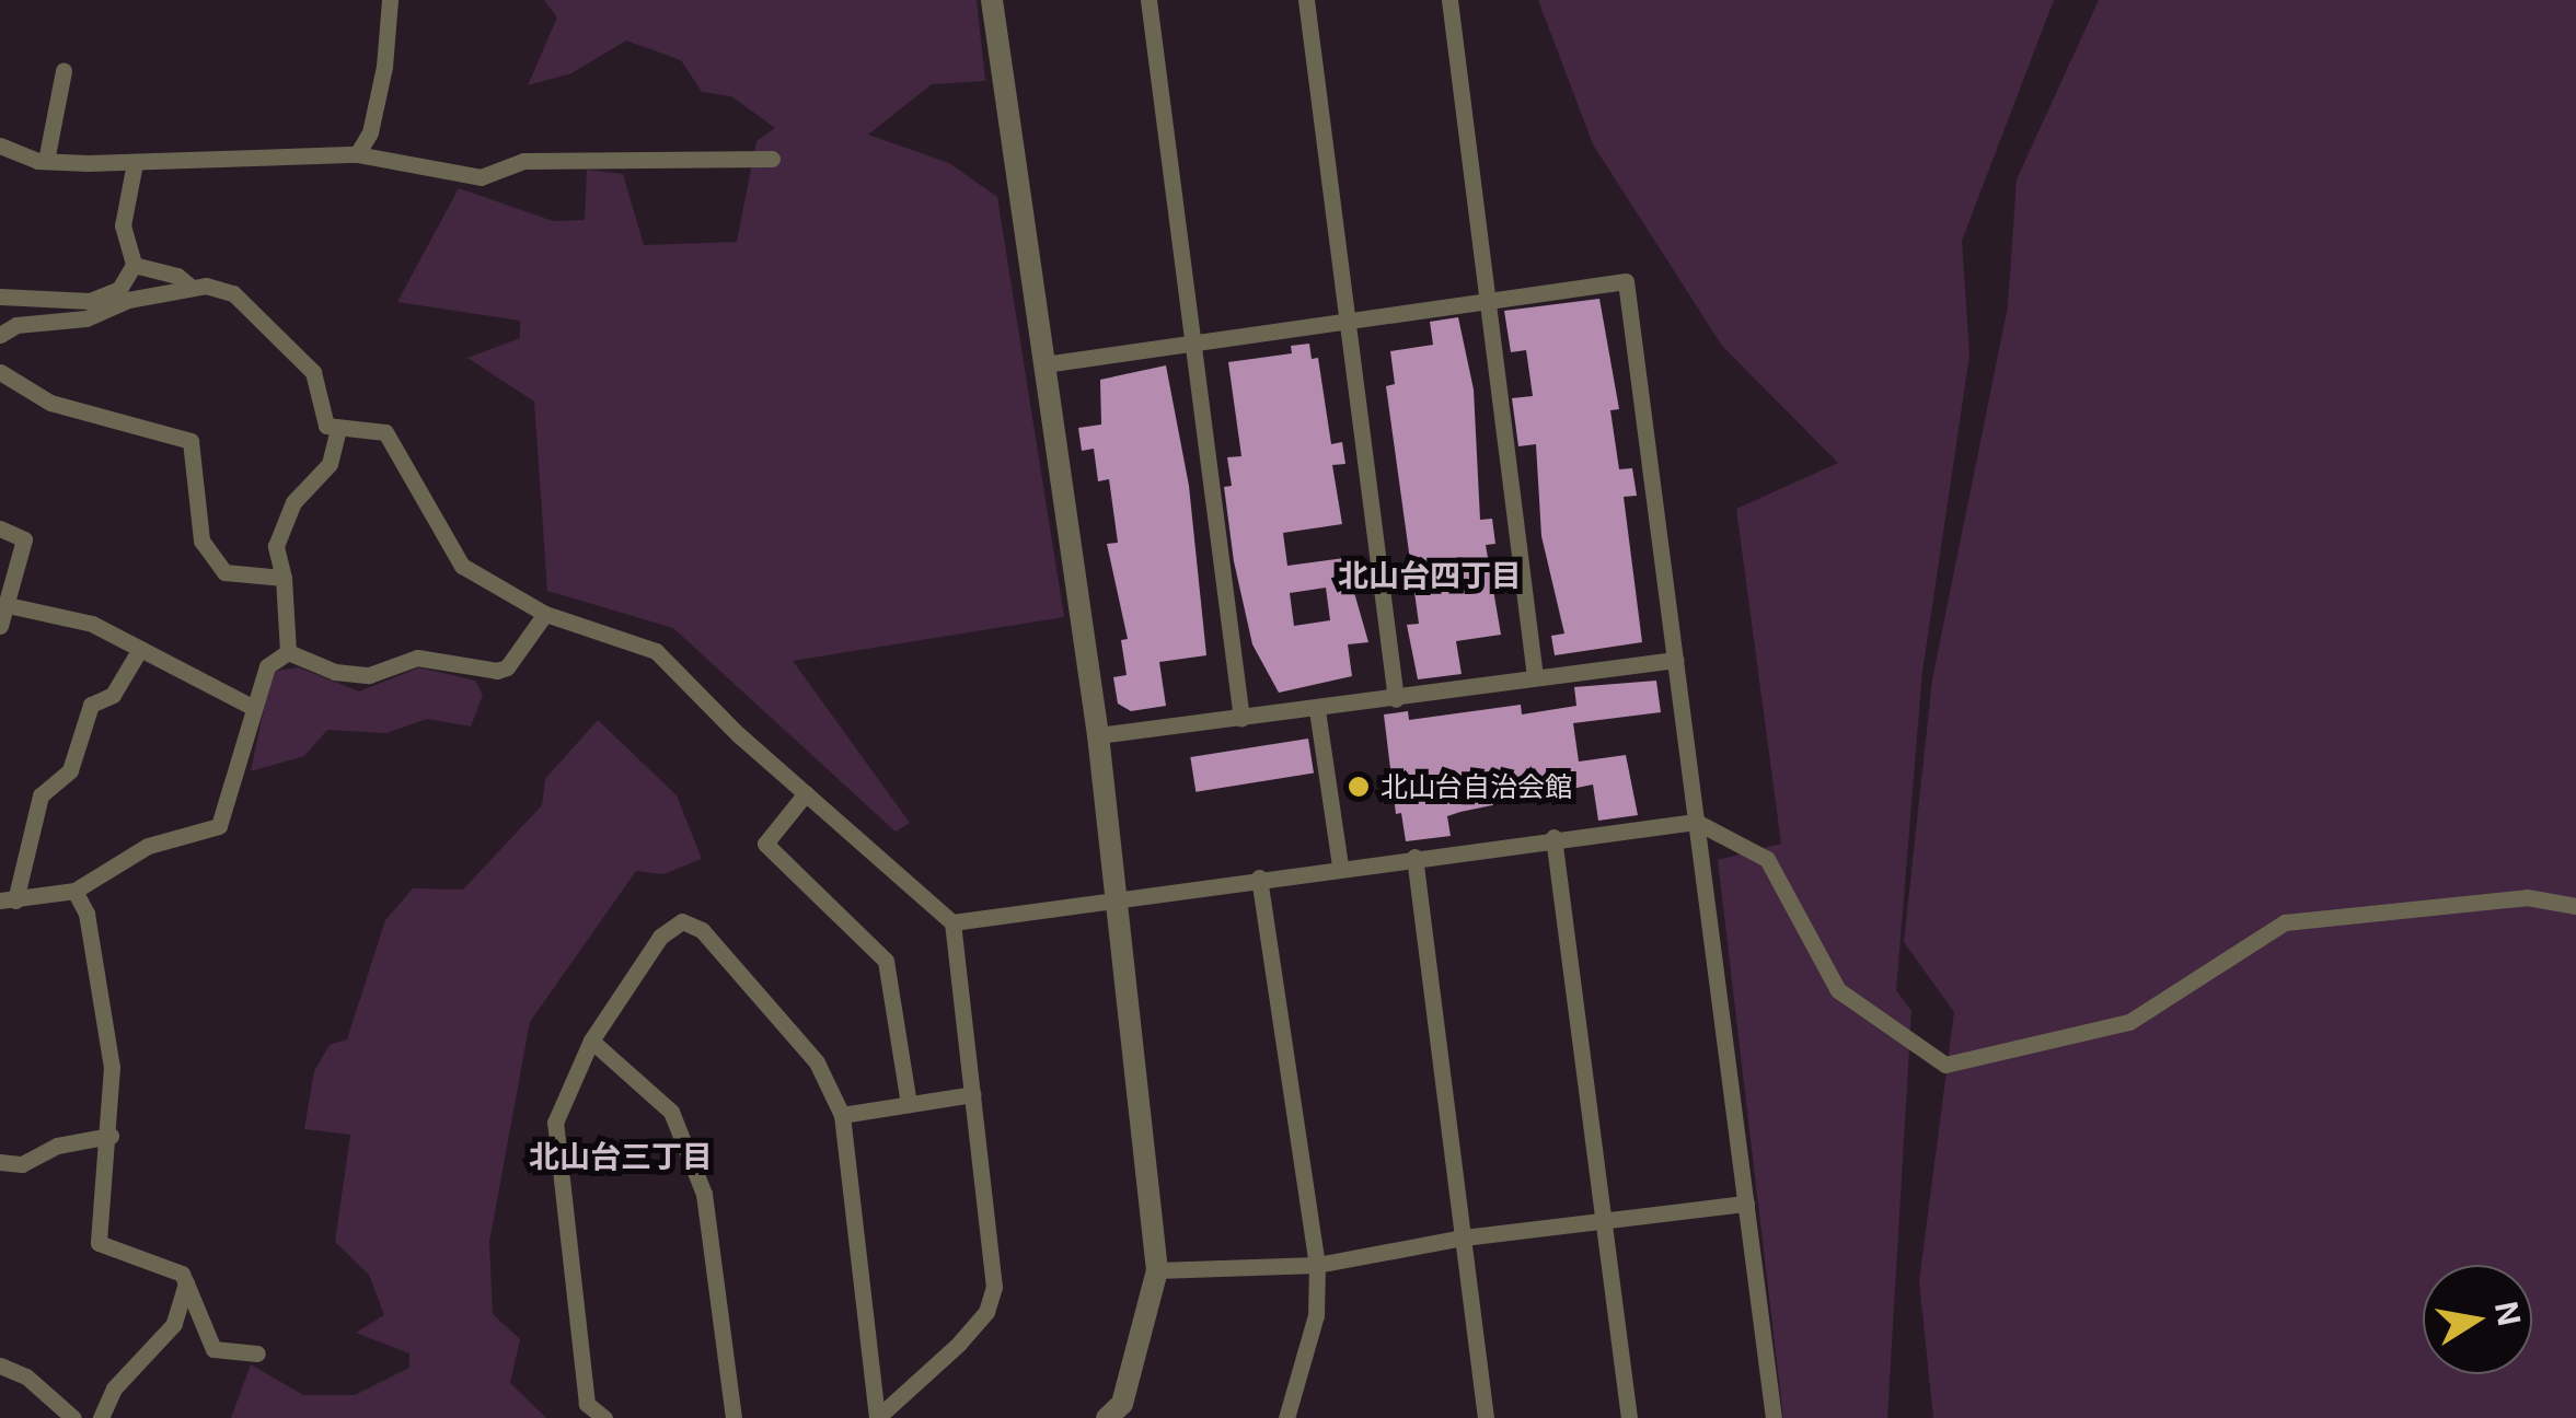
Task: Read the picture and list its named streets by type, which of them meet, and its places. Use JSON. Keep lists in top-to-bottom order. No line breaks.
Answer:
{"districts":["北山台四丁目","北山台三丁目"],"places":["北山台自治会館"],"north":"right"}
